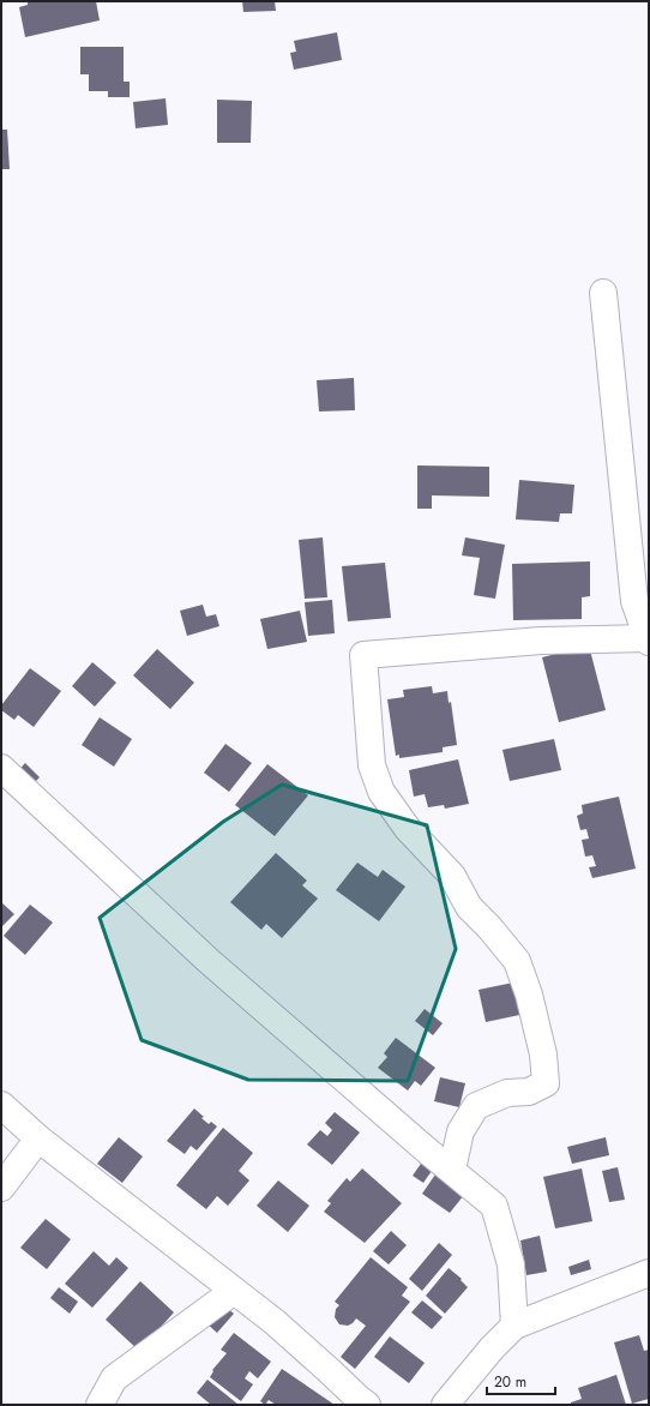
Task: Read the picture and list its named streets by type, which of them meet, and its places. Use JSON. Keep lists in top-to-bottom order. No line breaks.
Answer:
{"scale_bar":"20 m"}
